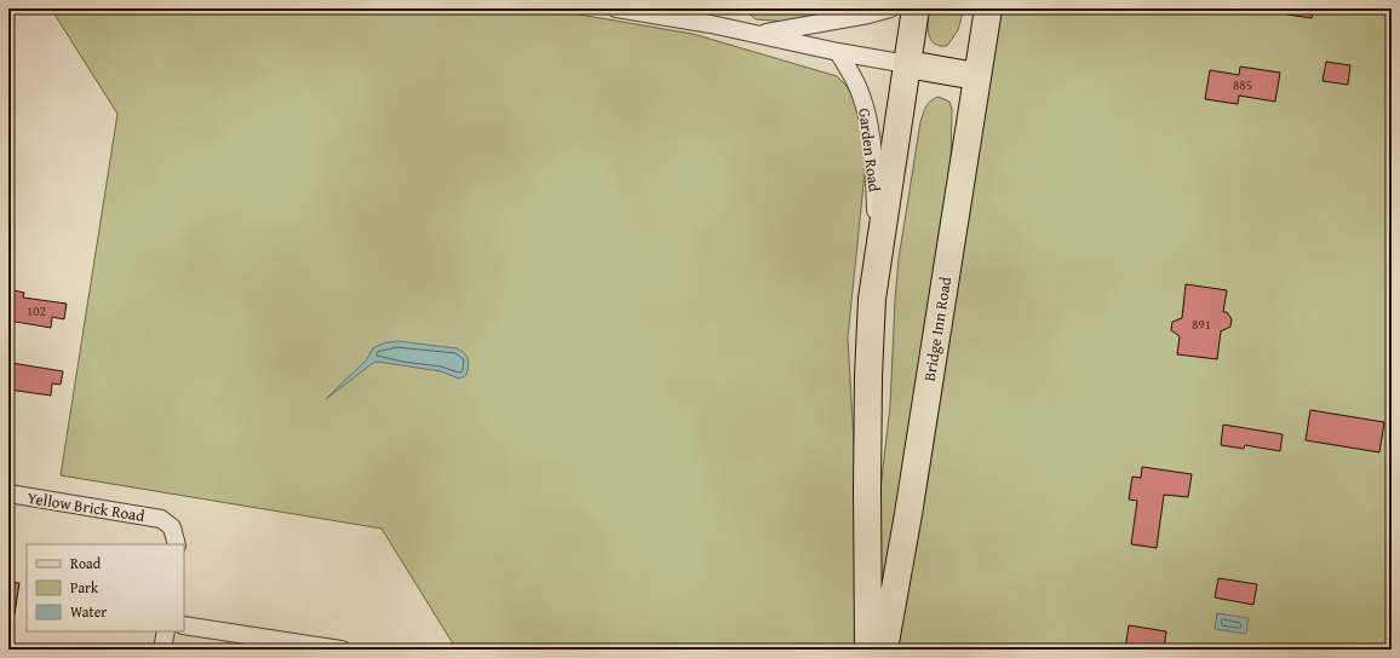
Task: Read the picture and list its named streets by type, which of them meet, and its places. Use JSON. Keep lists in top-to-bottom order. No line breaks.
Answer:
{"streets":{"main road":["Bridge Inn Road"],"street":["Garden Road","Yellow Brick Road"]},"house_numbers":["885","102","891"],"legend":["Road","Park","Water"]}
